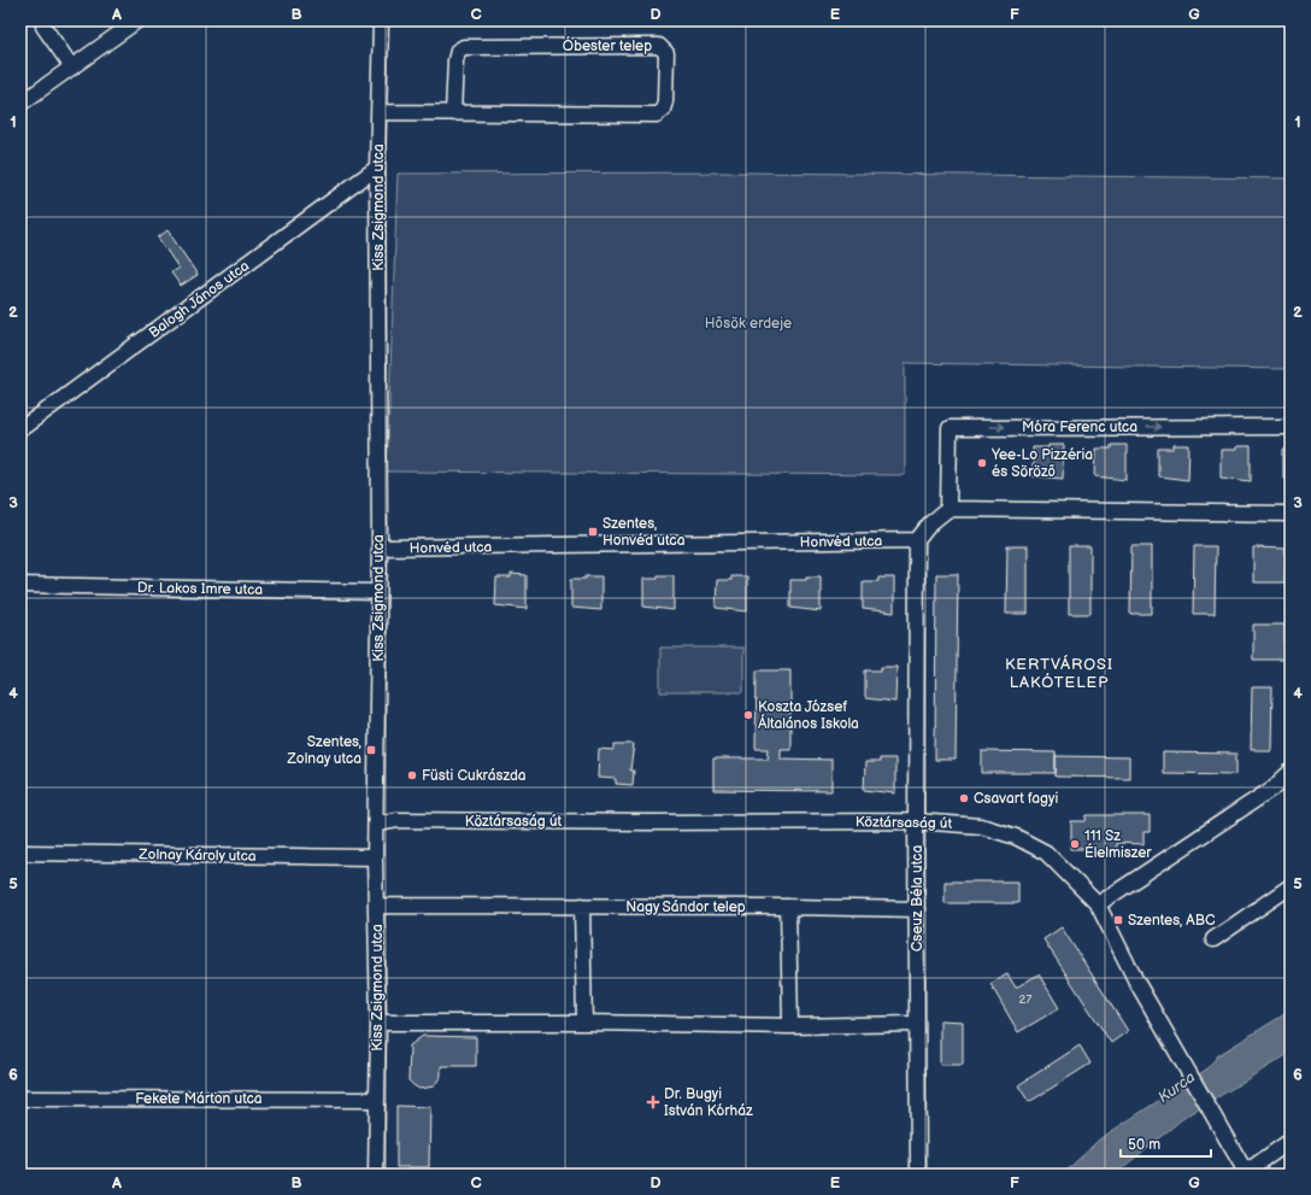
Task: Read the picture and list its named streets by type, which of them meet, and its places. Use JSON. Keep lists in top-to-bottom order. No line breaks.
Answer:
{"streets":{"street":["Óbester telep","Kiss Zsigmond utca","Balogh János utca","Móra Ferenc utca","Honvéd utca","Dr. Lakos Imre utca","Köztársaság út","Zolnay Károly utca","Cseuz Béla utca","Nagy Sándor telep","Fekete Márton utca"]},"crossings":[["Óbester telep","Kiss Zsigmond utca"],["Kiss Zsigmond utca","Balogh János utca"],["Kiss Zsigmond utca","Honvéd utca"],["Kiss Zsigmond utca","Dr. Lakos Imre utca"],["Kiss Zsigmond utca","Köztársaság út"],["Kiss Zsigmond utca","Zolnay Károly utca"],["Kiss Zsigmond utca","Nagy Sándor telep"],["Kiss Zsigmond utca","Fekete Márton utca"],["Honvéd utca","Cseuz Béla utca"],["Köztársaság út","Cseuz Béla utca"],["Cseuz Béla utca","Nagy Sándor telep"]],"districts":["KERTVÁROSI LAKÓTELEP"],"water":["Kurca"],"parks":["Hősök erdeje"],"places":{"other":["Yee-Lo Pizzéria és Söröző","Koszta József Általános Iskola","Füsti Cukrászda","Csavart fagyi","111 Sz Élelmiszer"],"transit":["Szentes, Honvéd utca","Szentes, Zolnay utca","Szentes, ABC"],"health":["Dr. Bugyi István Kórház"]},"house_numbers":["27"],"scale_bar":"50 m","grid":{"columns":["A","B","C","D","E","F","G"],"rows":["1","2","3","4","5","6"]}}
